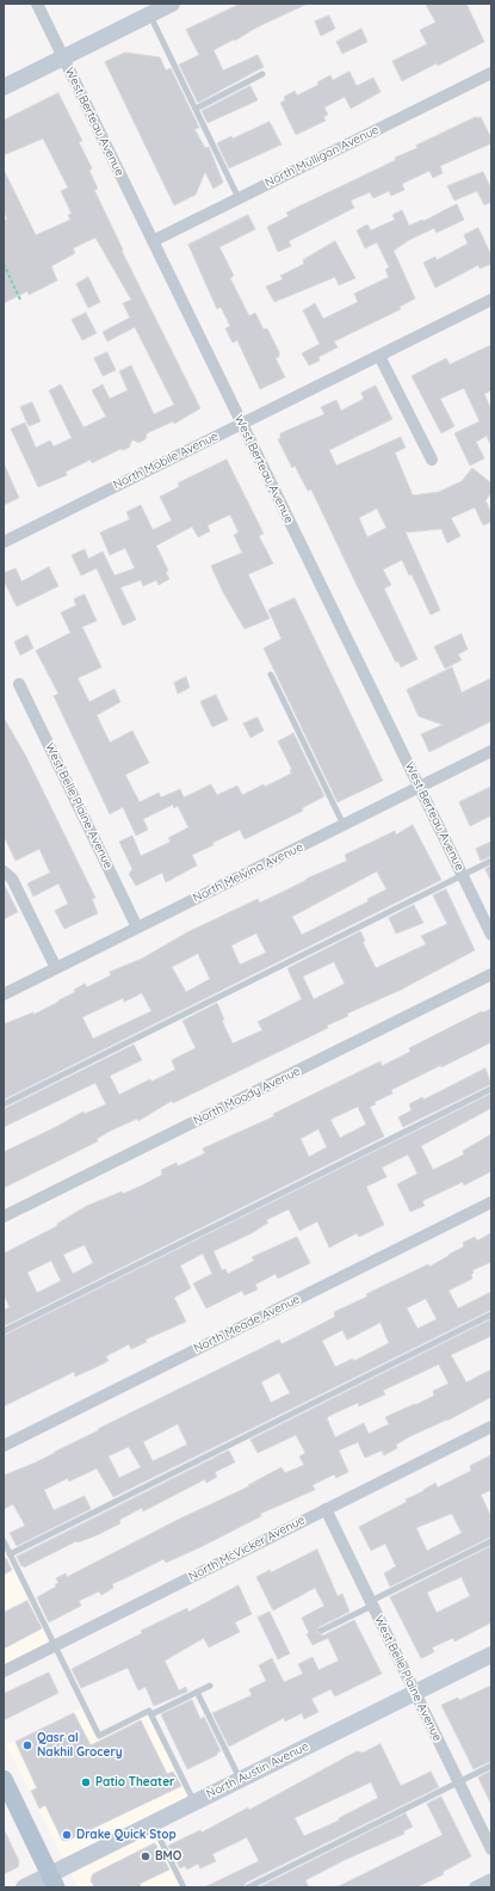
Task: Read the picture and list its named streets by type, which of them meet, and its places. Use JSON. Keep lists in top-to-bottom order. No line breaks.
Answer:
{"streets":{"street":["West Berteau Avenue","North Mulligan Avenue","North Mobile Avenue","West Belle Plaine Avenue","North Melvina Avenue","North Moody Avenue","North Meade Avenue","North McVicker Avenue","North Austin Avenue"]},"crossings":[["West Berteau Avenue","North Mulligan Avenue"],["West Berteau Avenue","North Mobile Avenue"],["West Berteau Avenue","North Melvina Avenue"],["West Belle Plaine Avenue","North Melvina Avenue"],["West Belle Plaine Avenue","North McVicker Avenue"],["West Belle Plaine Avenue","North Austin Avenue"]],"places":["Qasr al Nakhil Grocery","Patio Theater","Drake Quick Stop","BMO"]}
